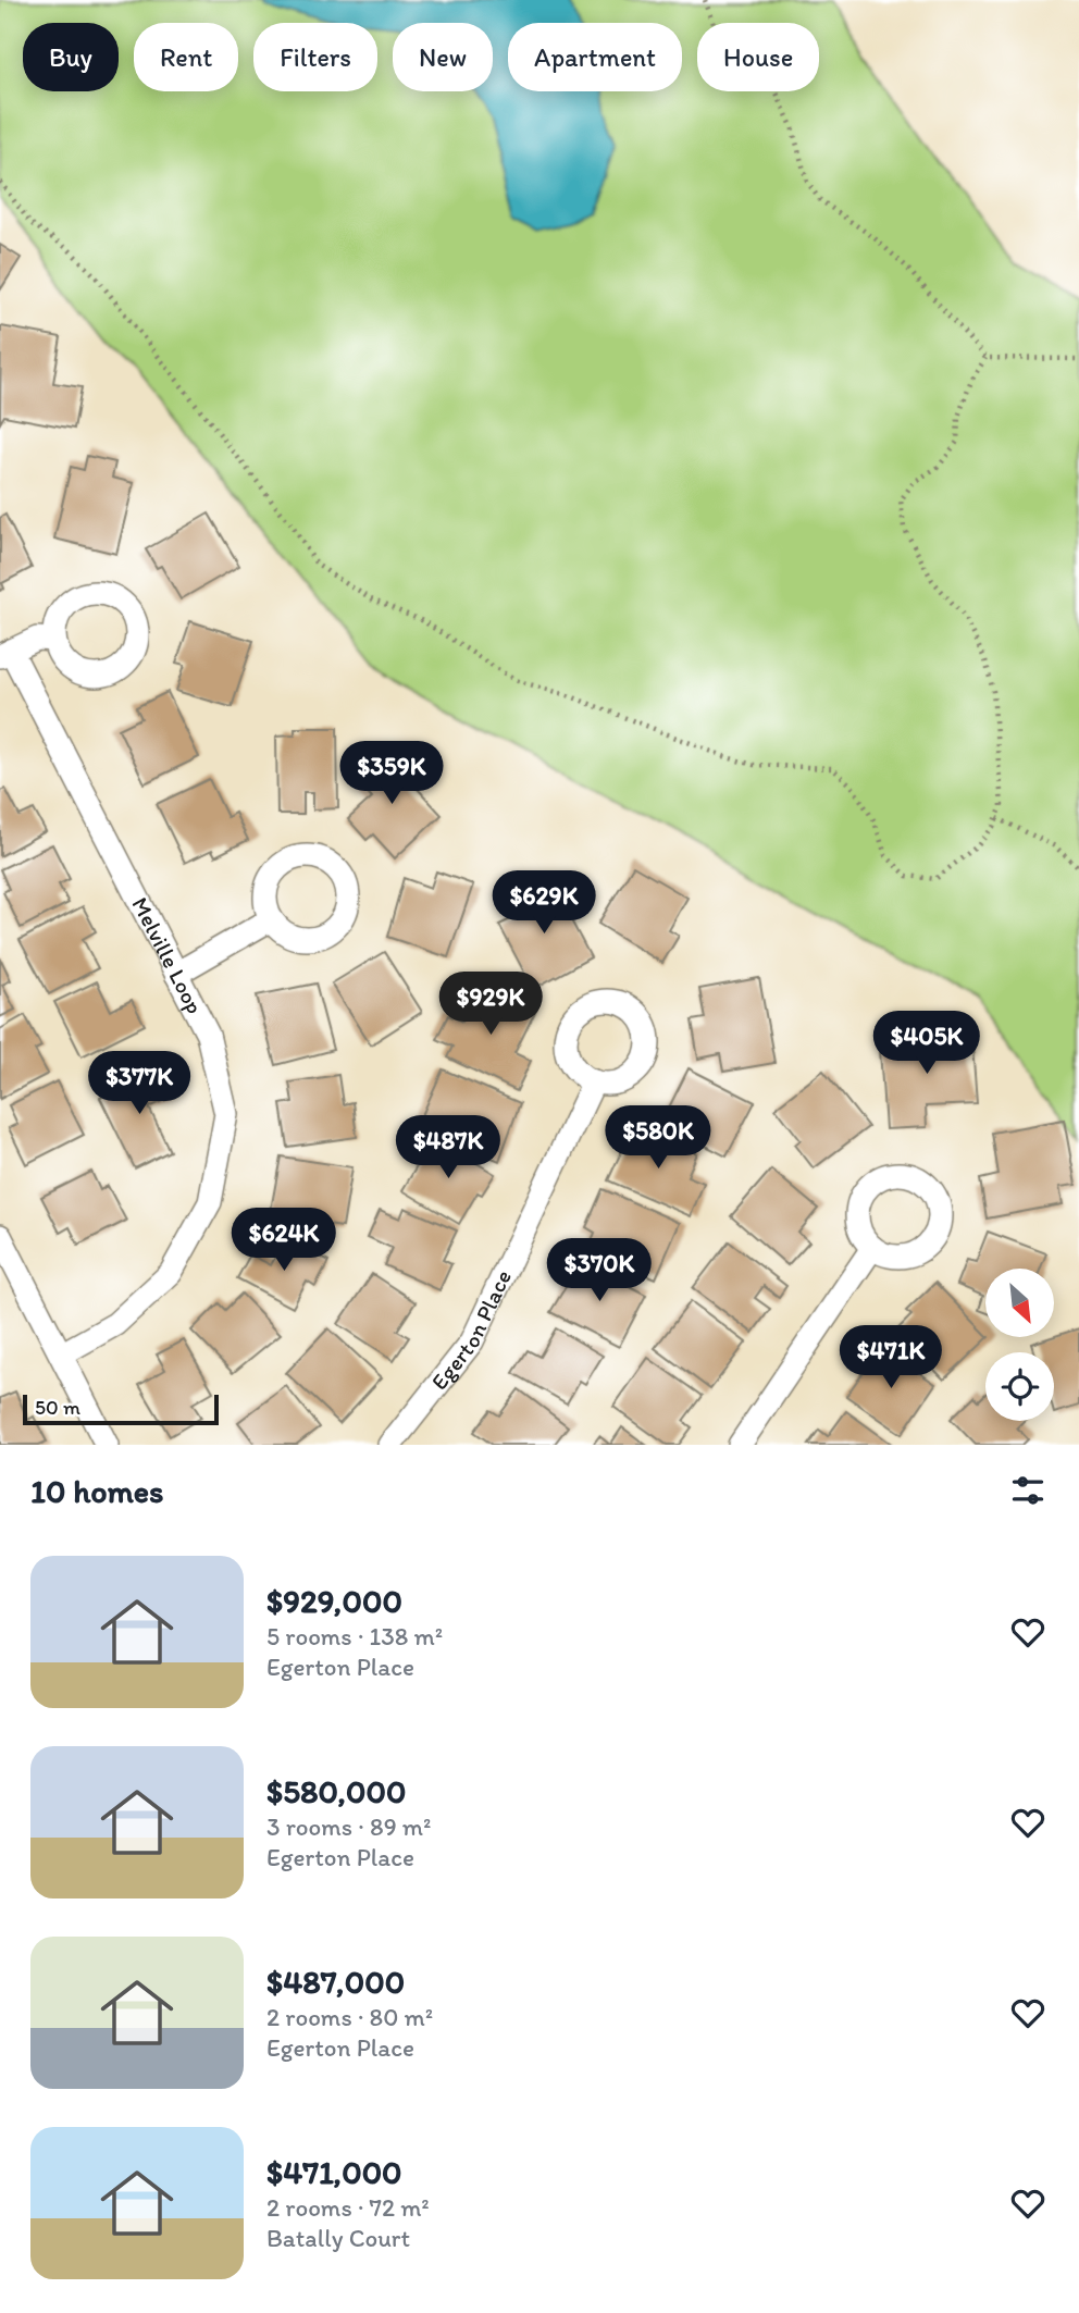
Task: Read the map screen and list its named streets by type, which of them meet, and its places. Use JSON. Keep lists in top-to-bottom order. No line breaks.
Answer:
{"streets":{"street":["Melville Loop","Egerton Place"]},"scale_bar":"50 m","north":"bottom right","page":{"chip":["Buy","Rent","Filters","New","Apartment","House"],"price":["$359K","$629K","$929K","$405K","$377K","$580K","$487K","$624K","$370K","$471K"],"scale":"50 m","heading":"10 homes","list":[{"name":"$929,000","note":"5 rooms · 138 m² · Egerton Place"},{"name":"$580,000","note":"3 rooms · 89 m² · Egerton Place"},{"name":"$487,000","note":"2 rooms · 80 m² · Egerton Place"},{"name":"$471,000","note":"2 rooms · 72 m² · Batally Court"}]}}
